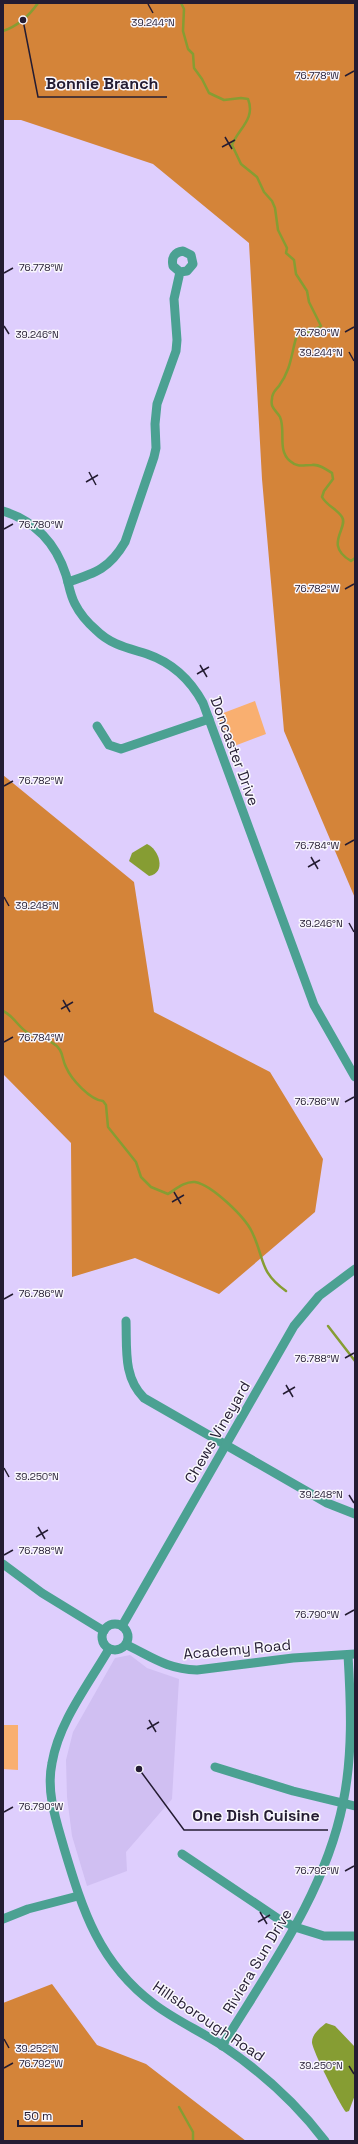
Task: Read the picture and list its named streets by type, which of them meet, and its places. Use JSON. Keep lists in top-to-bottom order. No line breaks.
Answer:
{"streets":{"street":["Doncaster Drive","Chews Vineyard","Academy Road","Riviera Sun Drive","Hillsborough Road"]},"crossings":[["Chews Vineyard","Academy Road"],["Chews Vineyard","Hillsborough Road"],["Academy Road","Riviera Sun Drive"],["Academy Road","Hillsborough Road"],["Riviera Sun Drive","Hillsborough Road"]],"places":["Bonnie Branch","One Dish Cuisine"],"scale_bar":"50 m","coordinates":["39.244°N","76.778°W","76.780°W","39.246°N","76.782°W","76.784°W","39.248°N","76.786°W","76.788°W","39.250°N","76.790°W","76.792°W","39.252°N"]}
